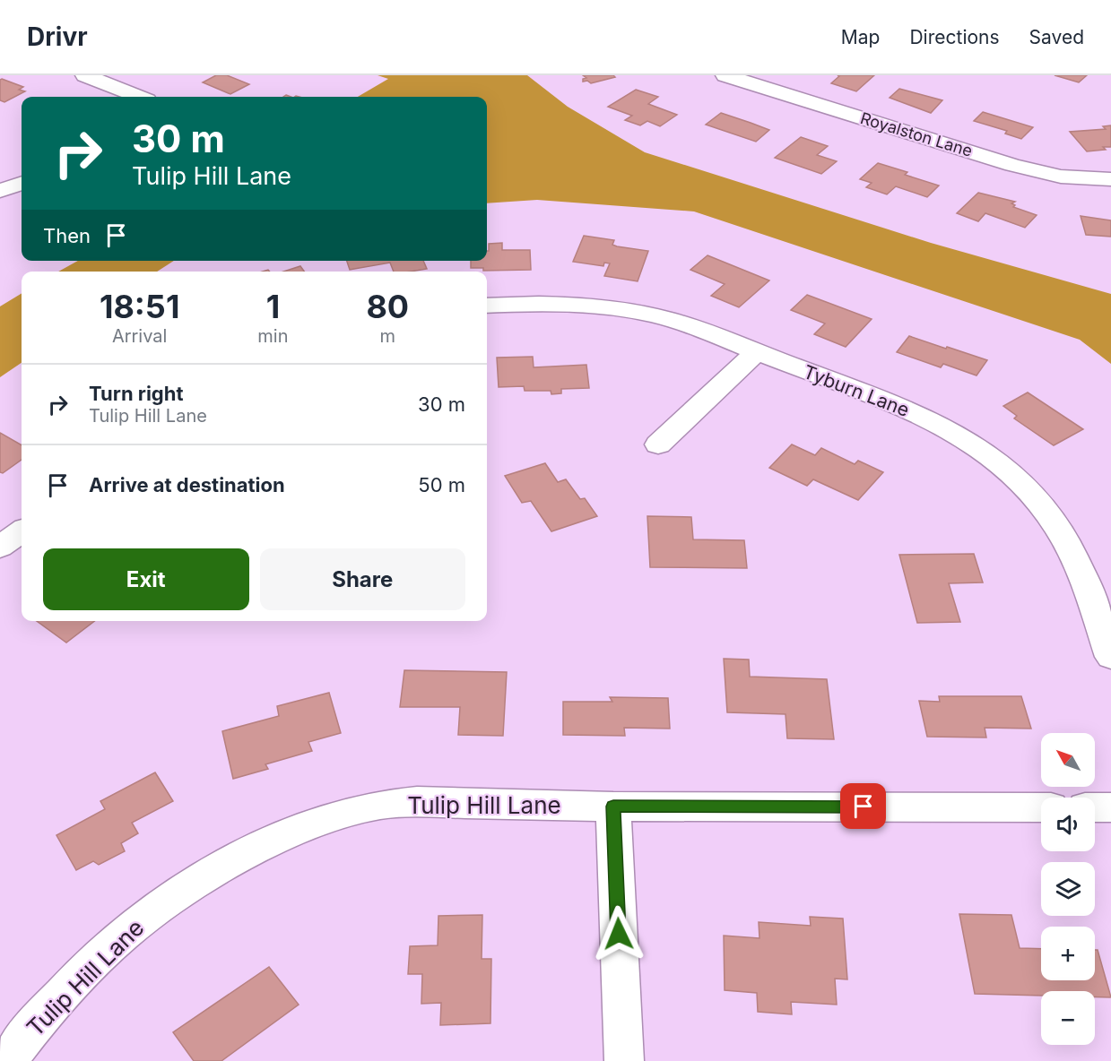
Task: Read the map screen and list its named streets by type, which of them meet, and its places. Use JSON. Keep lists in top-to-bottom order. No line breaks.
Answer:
{"streets":{"street":["Royalston Lane","Tyburn Lane","Tulip Hill Lane"]},"north":"top left","page":{"header":"Drivr","nav":["Map","Directions","Saved"],"turn":["30 m","Tulip Hill Lane"],"then":"Then","eta":["18:51","Arrival","1","min","80","m"],"list":[{"name":"Turn right","note":"Tulip Hill Lane","value":"30 m"},{"name":"Arrive at destination","value":"50 m"}],"buttons":["Exit","Share"],"map_buttons":["+","−"]}}
